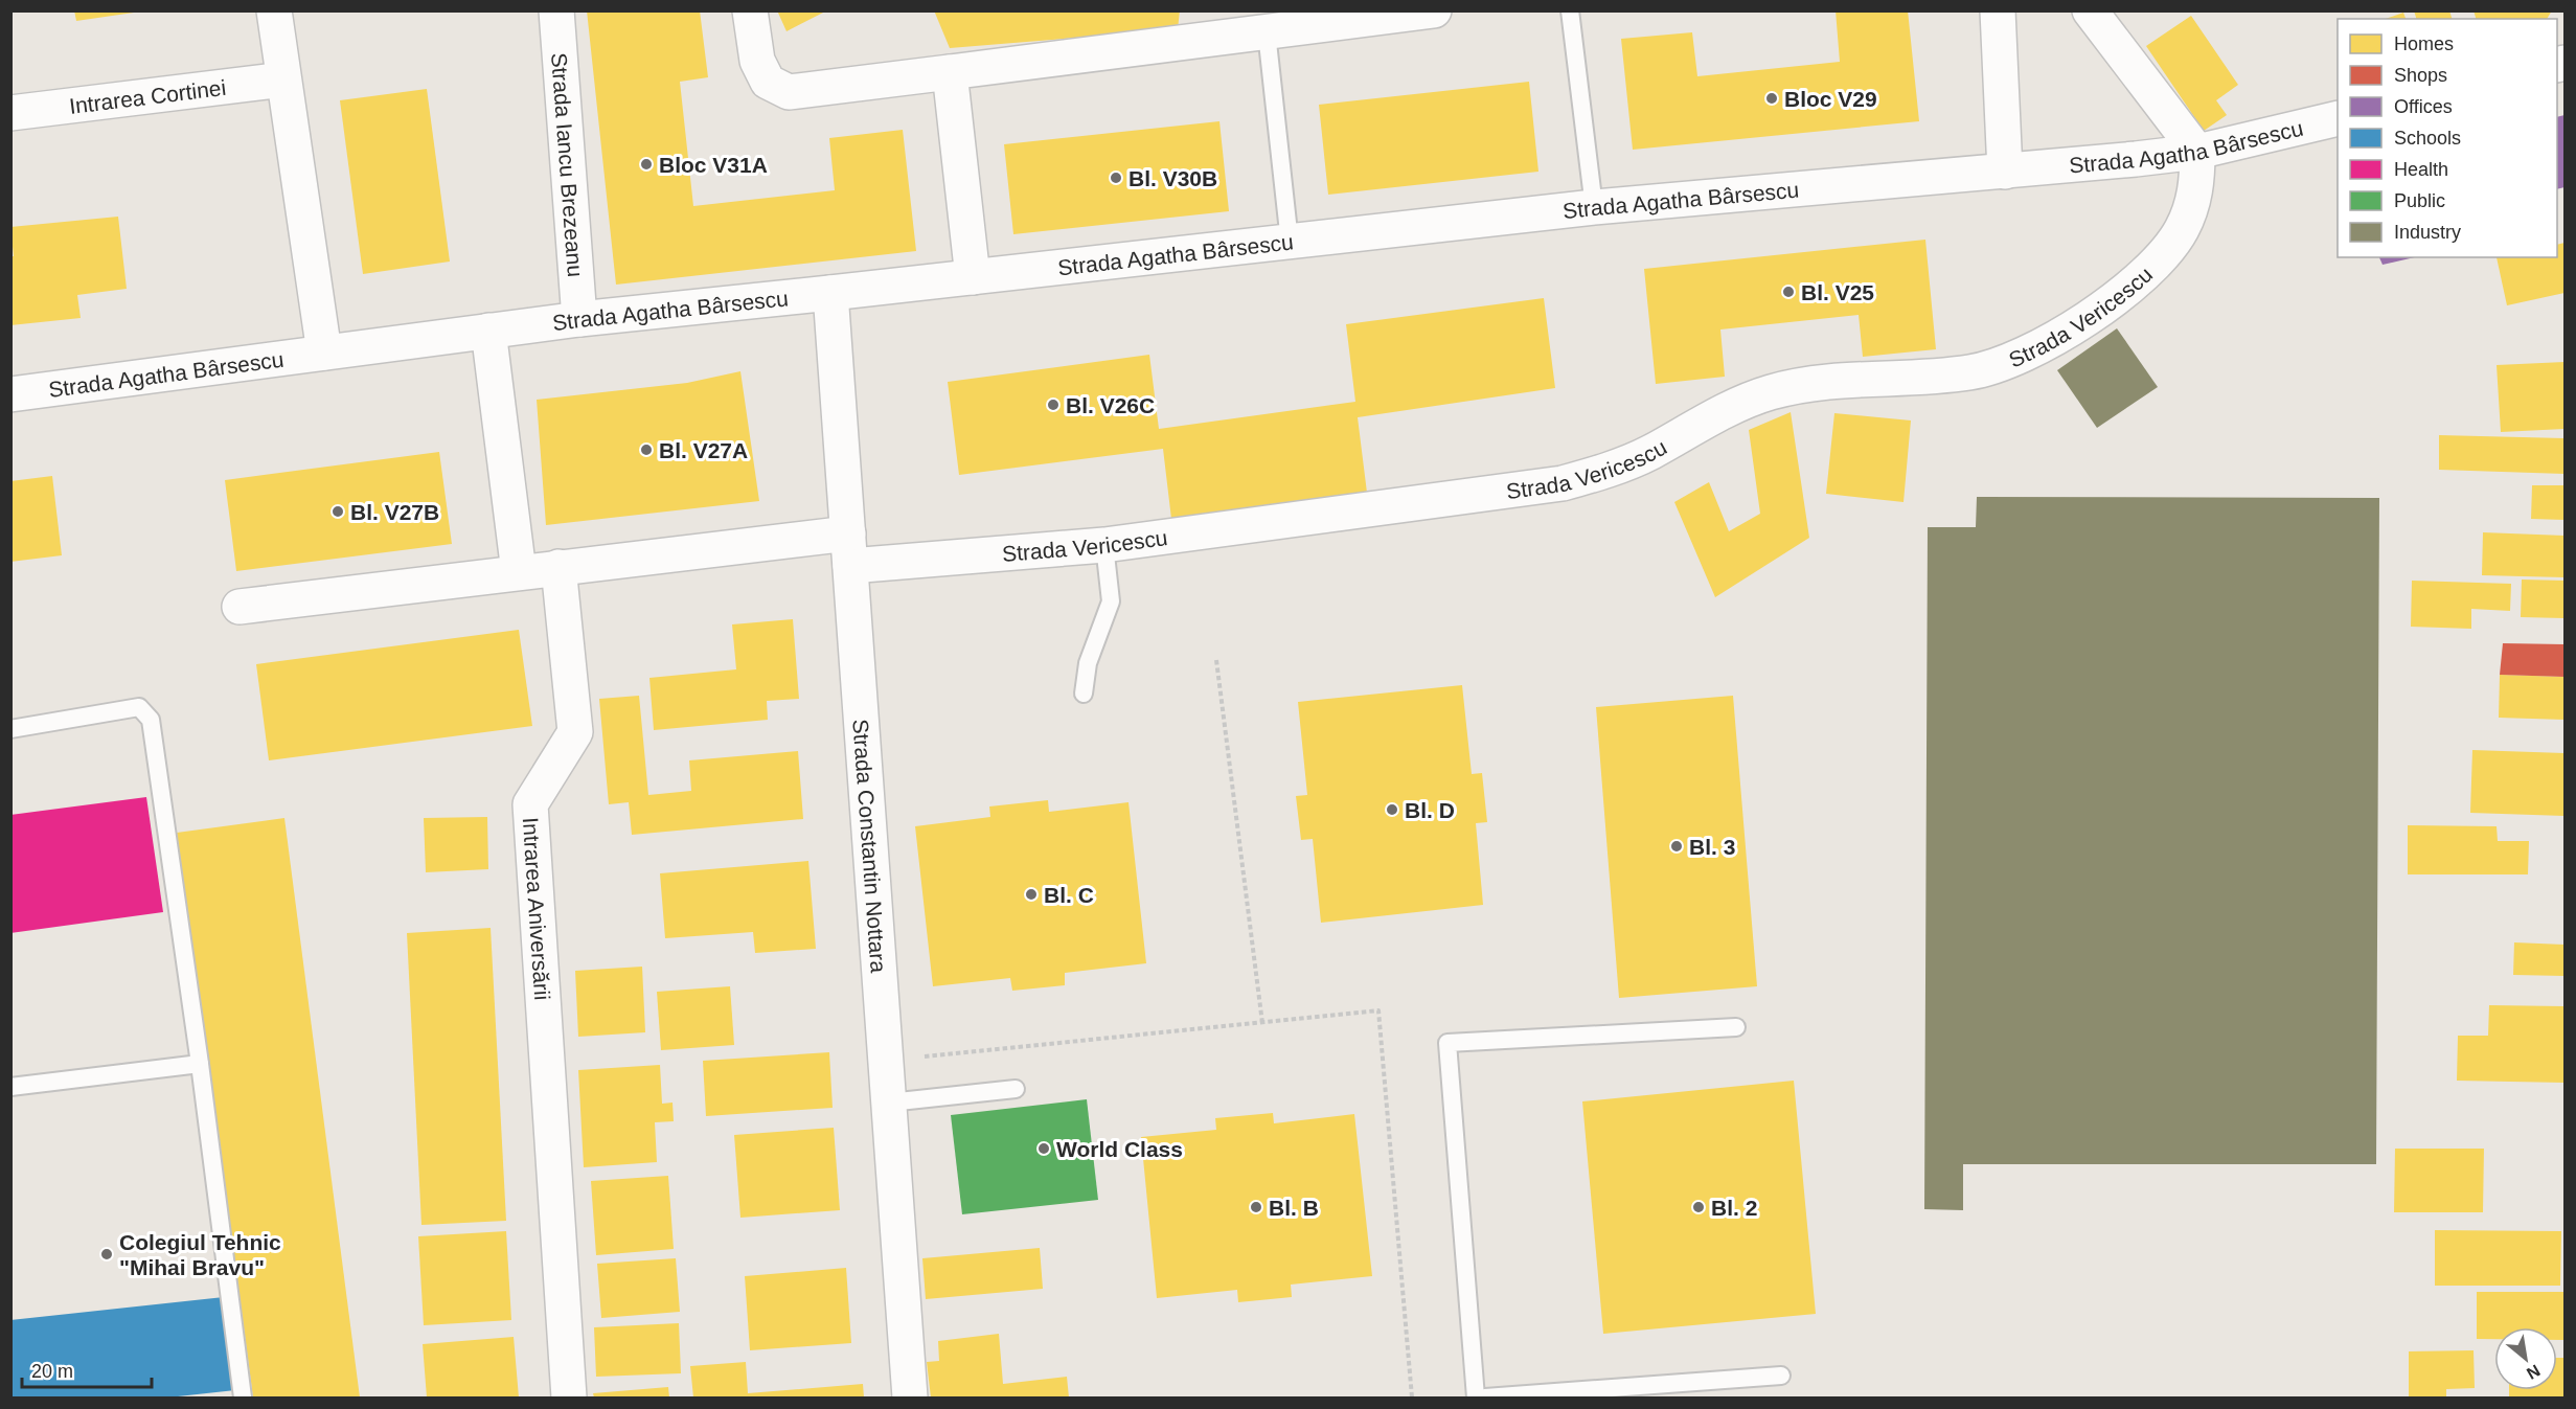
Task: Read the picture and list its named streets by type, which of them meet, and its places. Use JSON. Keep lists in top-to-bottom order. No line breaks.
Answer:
{"streets":{"street":["Intrarea Cortinei","Strada Agatha Bârsescu","Strada Iancu Brezeanu","Strada Vericescu","Strada Constantin Nottara","Intrarea Aniversării"]},"crossings":[["Strada Agatha Bârsescu","Strada Iancu Brezeanu"],["Strada Agatha Bârsescu","Strada Vericescu"],["Strada Agatha Bârsescu","Strada Constantin Nottara"],["Strada Vericescu","Strada Constantin Nottara"],["Strada Vericescu","Intrarea Aniversării"]],"places":["Bloc V29","Bloc V31A","Bl. V30B","Bl. V25","Bl. V26C","Bl. V27A","Bl. V27B","Bl. D","Bl. 3","Bl. C","World Class","Bl. B","Bl. 2","Colegiul Tehnic \"Mihai Bravu\""],"legend":["Homes","Shops","Offices","Schools","Health","Public","Industry"],"scale_bar":"20 m","north":"bottom right"}
